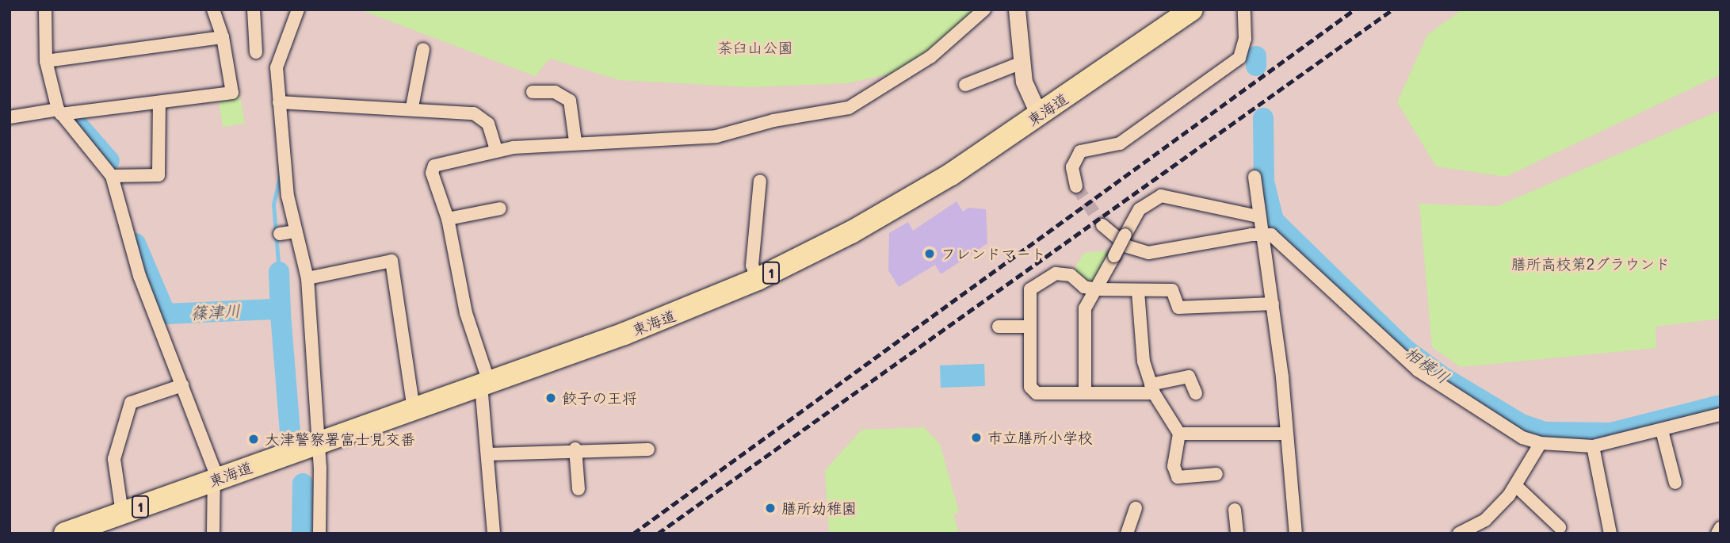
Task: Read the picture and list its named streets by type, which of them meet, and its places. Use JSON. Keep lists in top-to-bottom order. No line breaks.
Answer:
{"streets":{"highway":["東海道","1"]},"water":["篠津川","相模川"],"parks":["茶臼山公園","膳所高校第2グラウンド"],"places":["フレンドマート","餃子の王将","市立膳所小学校","大津警察署富士見交番","膳所幼稚園"]}
